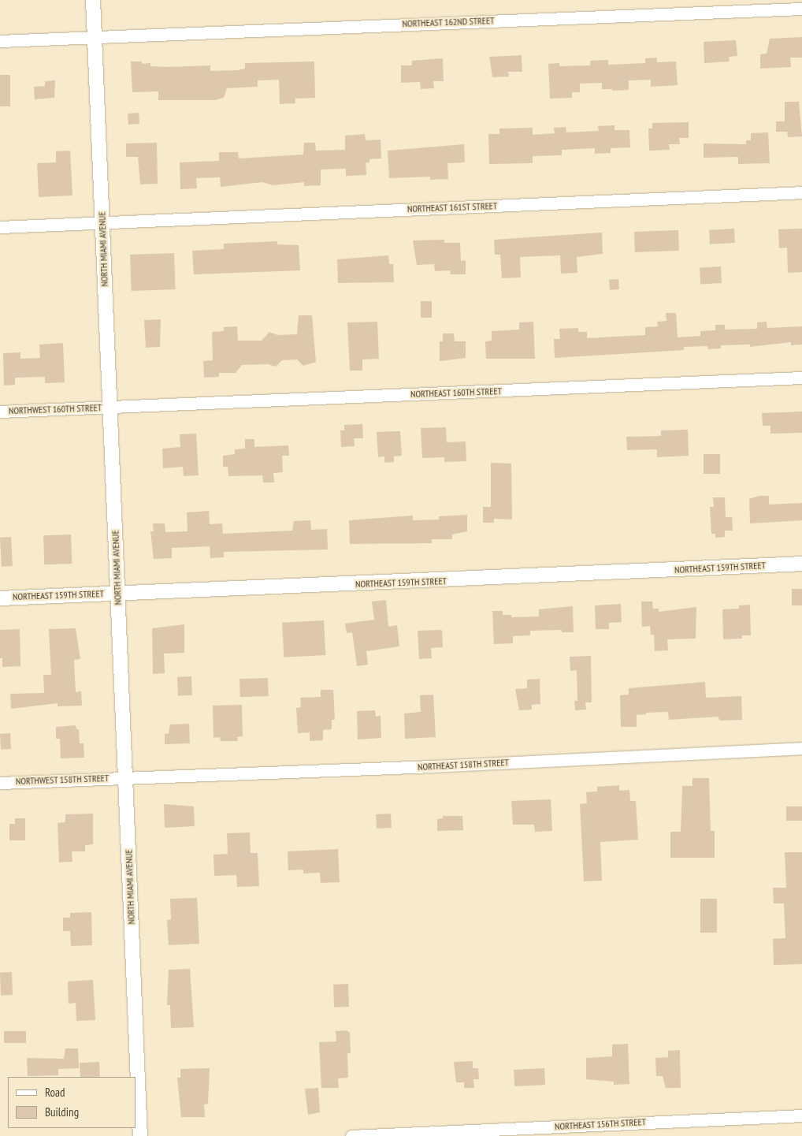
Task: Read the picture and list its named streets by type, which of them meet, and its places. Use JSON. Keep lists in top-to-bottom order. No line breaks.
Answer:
{"streets":{"street":["NORTHEAST 162ND STREET","NORTHEAST 161ST STREET","NORTH MIAMI AVENUE","NORTHEAST 160TH STREET","NORTHWEST 160TH STREET","NORTHEAST 159TH STREET","NORTHEAST 158TH STREET","NORTHWEST 158TH STREET","NORTHEAST 156TH STREET"]},"crossings":[["NORTHEAST 162ND STREET","NORTH MIAMI AVENUE"],["NORTHEAST 161ST STREET","NORTH MIAMI AVENUE"],["NORTH MIAMI AVENUE","NORTHEAST 160TH STREET"],["NORTH MIAMI AVENUE","NORTHWEST 160TH STREET"],["NORTH MIAMI AVENUE","NORTHEAST 159TH STREET"],["NORTH MIAMI AVENUE","NORTHEAST 158TH STREET"],["NORTH MIAMI AVENUE","NORTHWEST 158TH STREET"],["NORTHEAST 160TH STREET","NORTHWEST 160TH STREET"],["NORTHEAST 158TH STREET","NORTHWEST 158TH STREET"]],"legend":["Road","Building"]}
